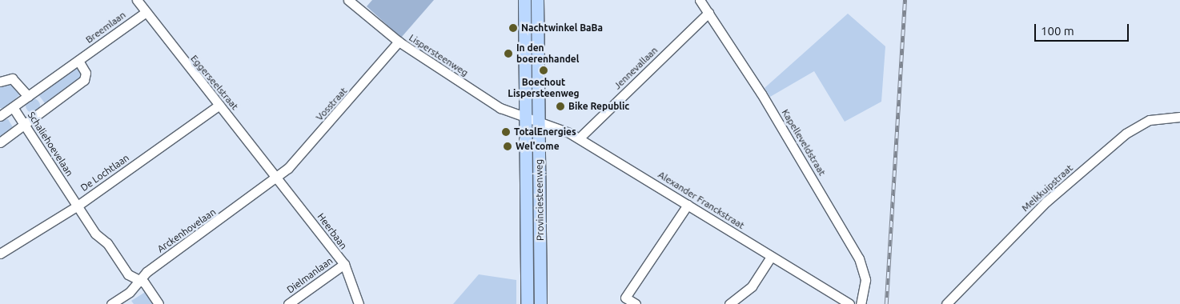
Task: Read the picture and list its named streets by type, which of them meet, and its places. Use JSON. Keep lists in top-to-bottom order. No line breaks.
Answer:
{"streets":{"main road":["Provinciesteenweg"],"street":["Breemlaan","Lispersteenweg","Jennevallaan","Eggerseelstraat","Vosstraat","Kapelleveldstraat","Schaliehoevelaan","De Lochtlaan","Melkkuipstraat","Alexander Franckstraat","Arckenhovelaan","Heerbaan","Dielmanlaan"]},"crossings":[["Breemlaan","Eggerseelstraat"],["Breemlaan","Schaliehoevelaan"],["Lispersteenweg","Vosstraat"],["Lispersteenweg","Provinciesteenweg"],["Lispersteenweg","Alexander Franckstraat"],["Jennevallaan","Kapelleveldstraat"],["Jennevallaan","Alexander Franckstraat"],["Eggerseelstraat","Vosstraat"],["Eggerseelstraat","De Lochtlaan"],["Eggerseelstraat","Arckenhovelaan"],["Eggerseelstraat","Heerbaan"],["Vosstraat","Arckenhovelaan"],["Vosstraat","Heerbaan"],["Schaliehoevelaan","De Lochtlaan"],["Schaliehoevelaan","Arckenhovelaan"],["Provinciesteenweg","Alexander Franckstraat"],["Arckenhovelaan","Heerbaan"],["Heerbaan","Dielmanlaan"]],"places":["Nachtwinkel BaBa","In den boerenhandel","Boechout Lispersteenweg","Bike Republic","TotalEnergies","Wel'come"],"scale_bar":"100 m"}
